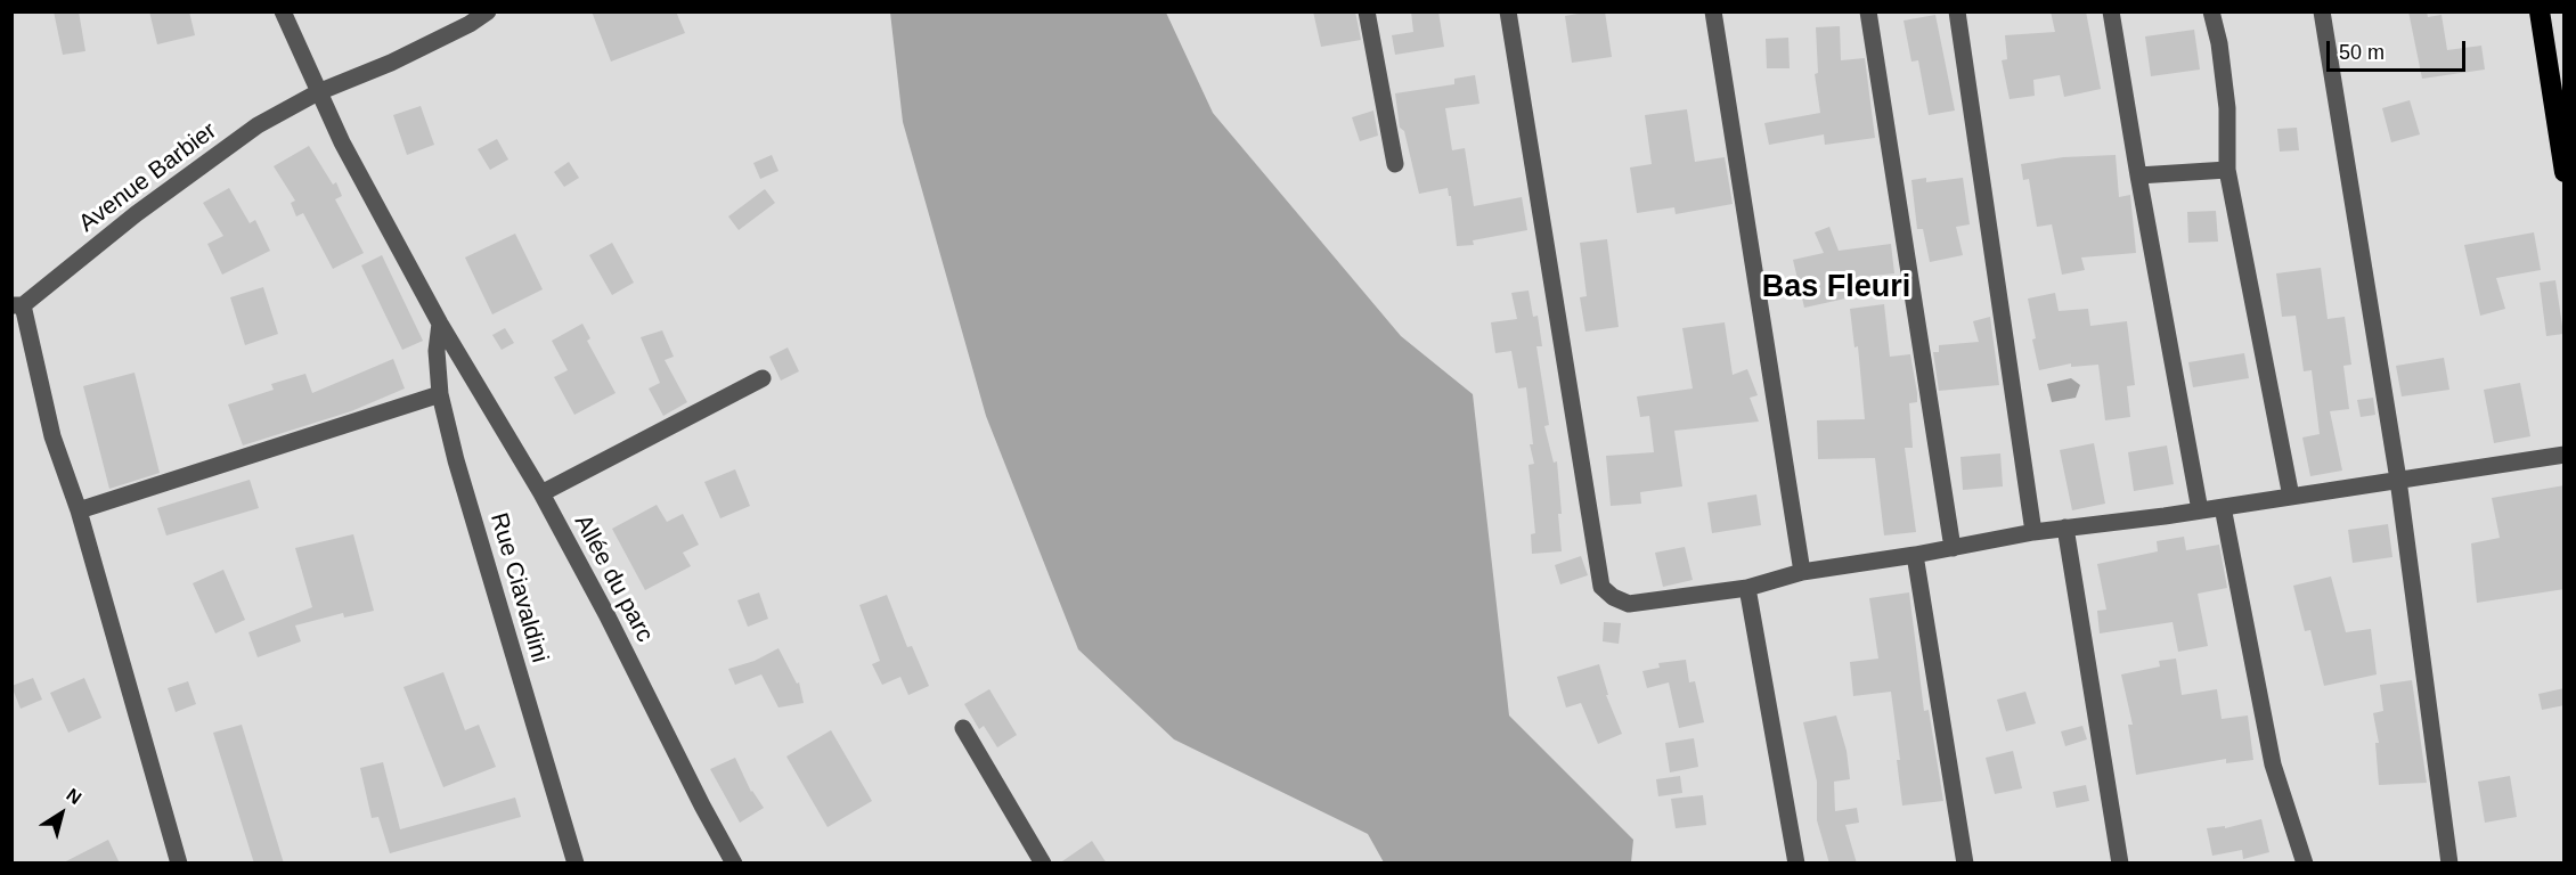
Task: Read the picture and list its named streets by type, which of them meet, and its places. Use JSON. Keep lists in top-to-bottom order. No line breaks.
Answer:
{"streets":{"street":["Avenue Barbier","Allée du parc","Rue Ciavaldini"]},"crossings":[["Avenue Barbier","Allée du parc"],["Allée du parc","Rue Ciavaldini"]],"districts":["Bas Fleuri"],"scale_bar":"50 m","north":"top right"}
